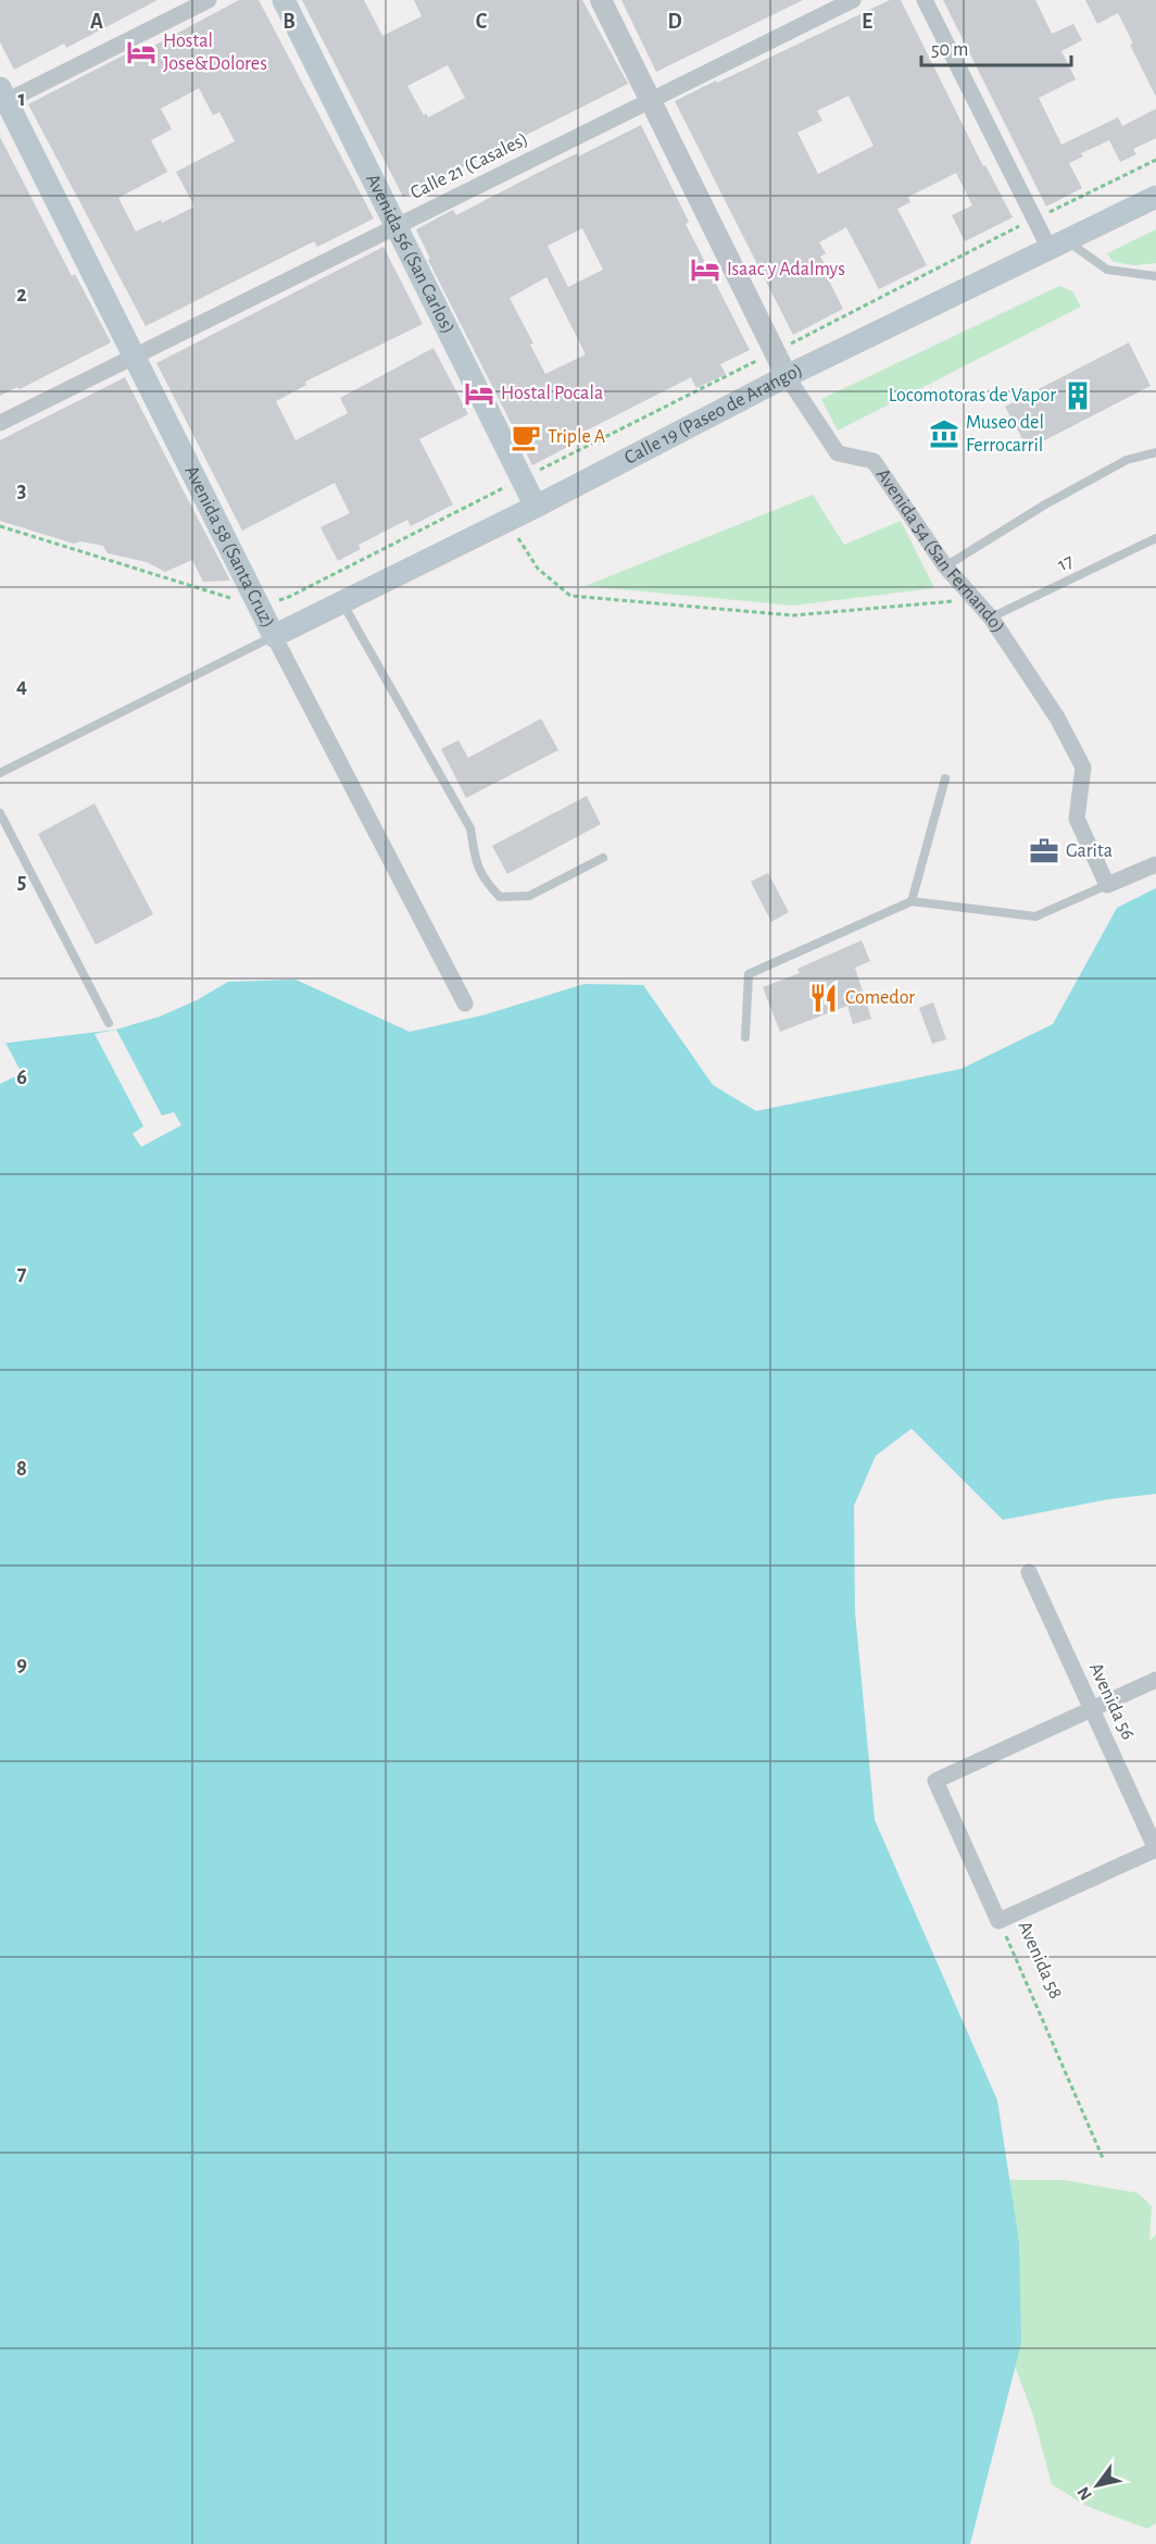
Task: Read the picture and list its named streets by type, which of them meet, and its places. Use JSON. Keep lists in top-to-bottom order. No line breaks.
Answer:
{"streets":{"main road":["Avenida 56 (San Carlos)","Calle 19 (Paseo de Arango)","Avenida 58 (Santa Cruz)"],"street":["Calle 21 (Casales)","Avenida 54 (San Fernando)","Avenida 56","Avenida 58"],"lane":["17"]},"crossings":[["Calle 21 (Casales)","Avenida 56 (San Carlos)"],["Calle 21 (Casales)","Avenida 58 (Santa Cruz)"],["Calle 21 (Casales)","Avenida 54 (San Fernando)"],["Avenida 56 (San Carlos)","Calle 19 (Paseo de Arango)"],["Calle 19 (Paseo de Arango)","Avenida 58 (Santa Cruz)"],["Calle 19 (Paseo de Arango)","Avenida 54 (San Fernando)"],["Avenida 54 (San Fernando)","17"],["Avenida 56","Avenida 58"]],"places":{"hotel":["Hostal Jose&Dolores","Isaac y Adalmys","Hostal Pocala"],"building":["Locomotoras de Vapor"],"museum":["Museo del Ferrocarril"],"cafe":["Triple A"],"office":["Garita"],"restaurant":["Comedor"]},"scale_bar":"50 m","north":"bottom left","grid":{"columns":["A","B","C","D","E"],"rows":["1","2","3","4","5","6","7","8","9"]}}
